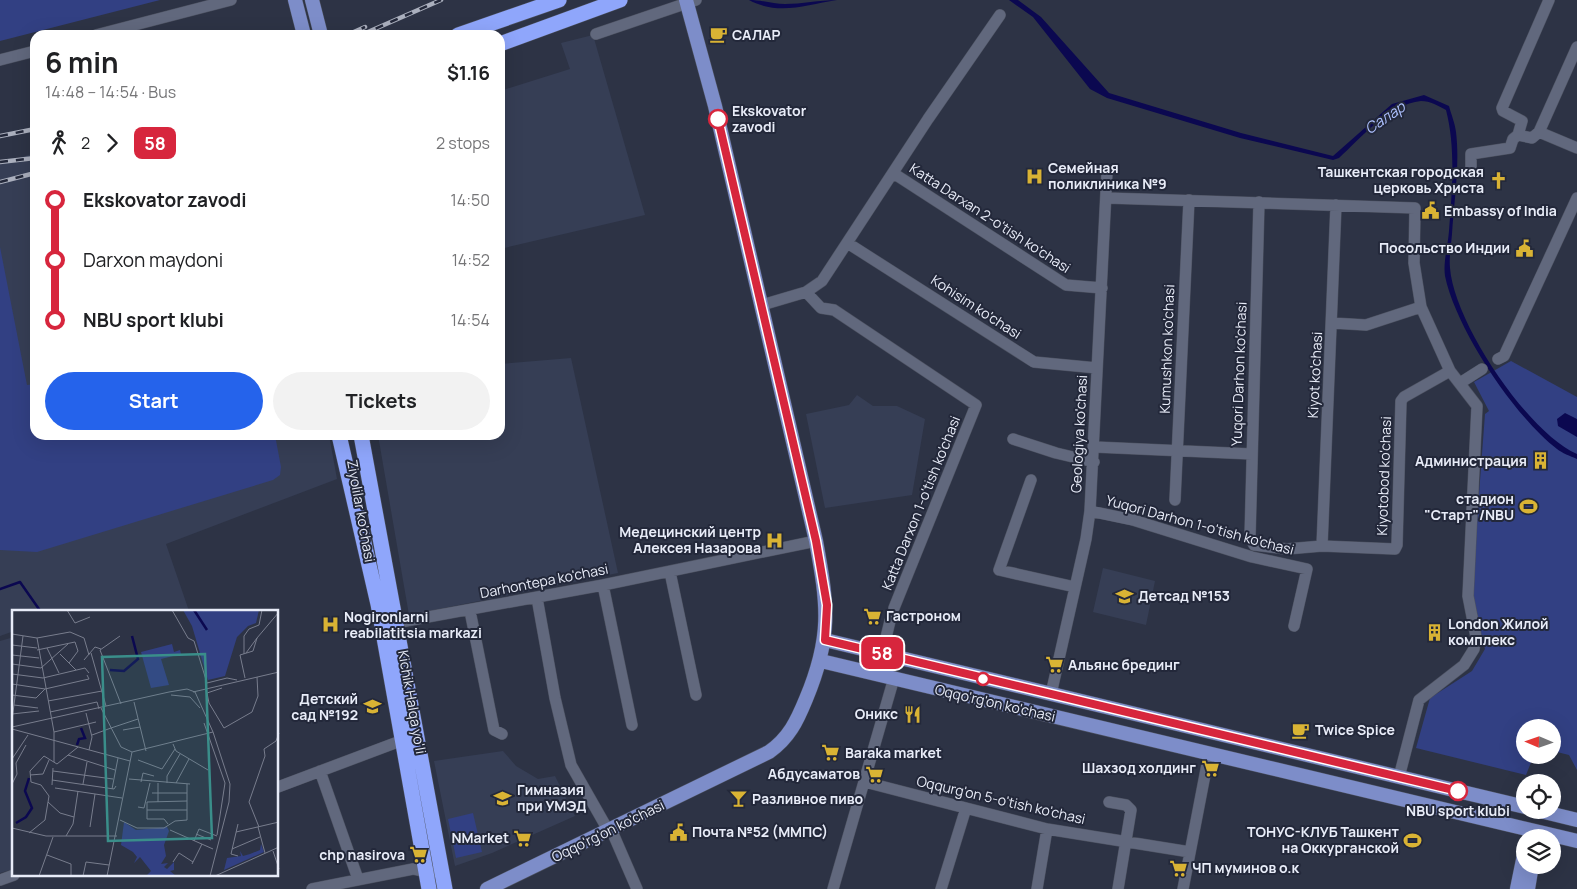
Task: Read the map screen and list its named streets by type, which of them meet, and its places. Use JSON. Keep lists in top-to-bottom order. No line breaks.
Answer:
{"streets":{"highway":["Kichik Halqa yo'li"],"main road":["Ziyolilar ko'chasi","Oqqo'rg'on ko'chasi"],"street":["Katta Darxan 2-o'tish ko'chasi","Kohisim ko'chasi","Kumushkon ko'chasi","Yuqori Darhon ko'chasi","Kiyot ko'chasi","Geologiya ko'chasi","Kiyotobod ko'chasi","Katta Darxon 1-o'tish ko'chasi","Yuqori Darhon 1-o'tish ko'chasi","Darhontepa ko'chasi","Oqqurg'on 5-o'tish ko'chasi"]},"crossings":[["Katta Darxan 2-o'tish ko'chasi","Kohisim ko'chasi"],["Katta Darxan 2-o'tish ko'chasi","Geologiya ko'chasi"],["Katta Darxan 2-o'tish ko'chasi","Katta Darxon 1-o'tish ko'chasi"],["Kohisim ko'chasi","Geologiya ko'chasi"],["Yuqori Darhon ko'chasi","Yuqori Darhon 1-o'tish ko'chasi"],["Kiyot ko'chasi","Yuqori Darhon 1-o'tish ko'chasi"],["Geologiya ko'chasi","Yuqori Darhon 1-o'tish ko'chasi"],["Geologiya ko'chasi","Oqqo'rg'on ko'chasi"],["Kiyotobod ko'chasi","Yuqori Darhon 1-o'tish ko'chasi"],["Ziyolilar ko'chasi","Kichik Halqa yo'li"],["Darhontepa ko'chasi","Kichik Halqa yo'li"]],"water":["Салар"],"places":{"cafe":["САЛАР","Twice Spice"],"other":["Ekskovator zavodi","NBU sport klubi"],"hospital":["Семейная поликлиника №9","Медецинский центр Алексея Назарова","Nogironlarni reabilatitsia markazi"],"church":["Ташкентская городская церковь Христа"],"public building":["Embassy of India","Посольство Индии","Почта №52 (ММПС)"],"building":["Администрация","London Жилой комплекс"],"sports":["стадион \"Старт\"/NBU","ТОНУС-КЛУБ Ташкент на Оккурганской"],"school or university":["Детсад №153","Детский сад №192","Гимназия при УМЭД"],"supermarket":["Гастроном","Альянс брединг","Baraka market","Шахзод холдинг","Абдусаматов","NMarket","chp nasirova","ЧП муминов о.к"],"restaurant":["Оникс"],"bar":["Разливное пиво"]},"lines":["bus line 58"],"north":"left","page":{"on_map":"58","heading":["6 min","14:48 – 14:54 · Bus","$1.16"],"legs":["2","58","2 stops"],"list":[{"name":"Ekskovator zavodi","value":"14:50"},{"name":"Darxon maydoni","value":"14:52"},{"name":"NBU sport klubi","value":"14:54"}],"buttons":["Start","Tickets"]}}
